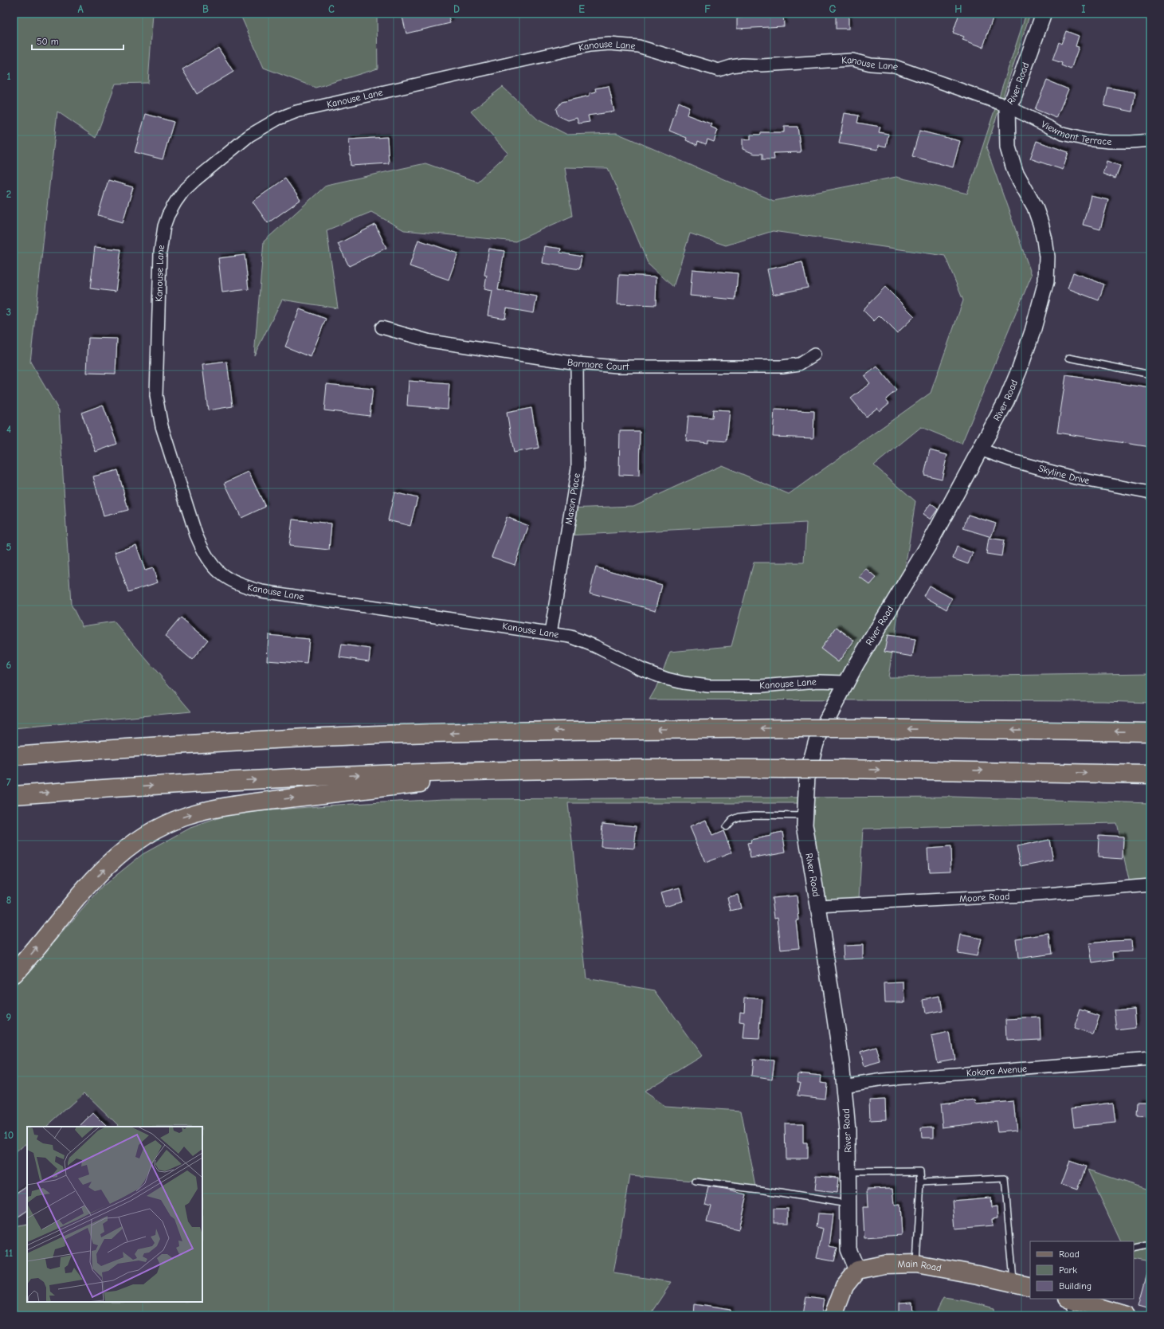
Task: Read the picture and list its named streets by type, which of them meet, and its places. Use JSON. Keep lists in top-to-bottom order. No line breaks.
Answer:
{"streets":{"main road":["Main Road"],"street":["Kanouse Lane","River Road","Viewmont Terrace","Barmore Court","Skyline Drive","Mason Place","Moore Road","Kokora Avenue"]},"crossings":[["Kanouse Lane","River Road"],["Kanouse Lane","Viewmont Terrace"],["Kanouse Lane","Mason Place"],["River Road","Viewmont Terrace"],["River Road","Skyline Drive"],["River Road","Moore Road"],["River Road","Kokora Avenue"],["River Road","Main Road"],["Barmore Court","Mason Place"]],"legend":["Road","Park","Building"],"scale_bar":"50 m","grid":{"columns":["A","B","C","D","E","F","G","H","I"],"rows":["1","2","3","4","5","6","7","8","9","10","11"]}}
